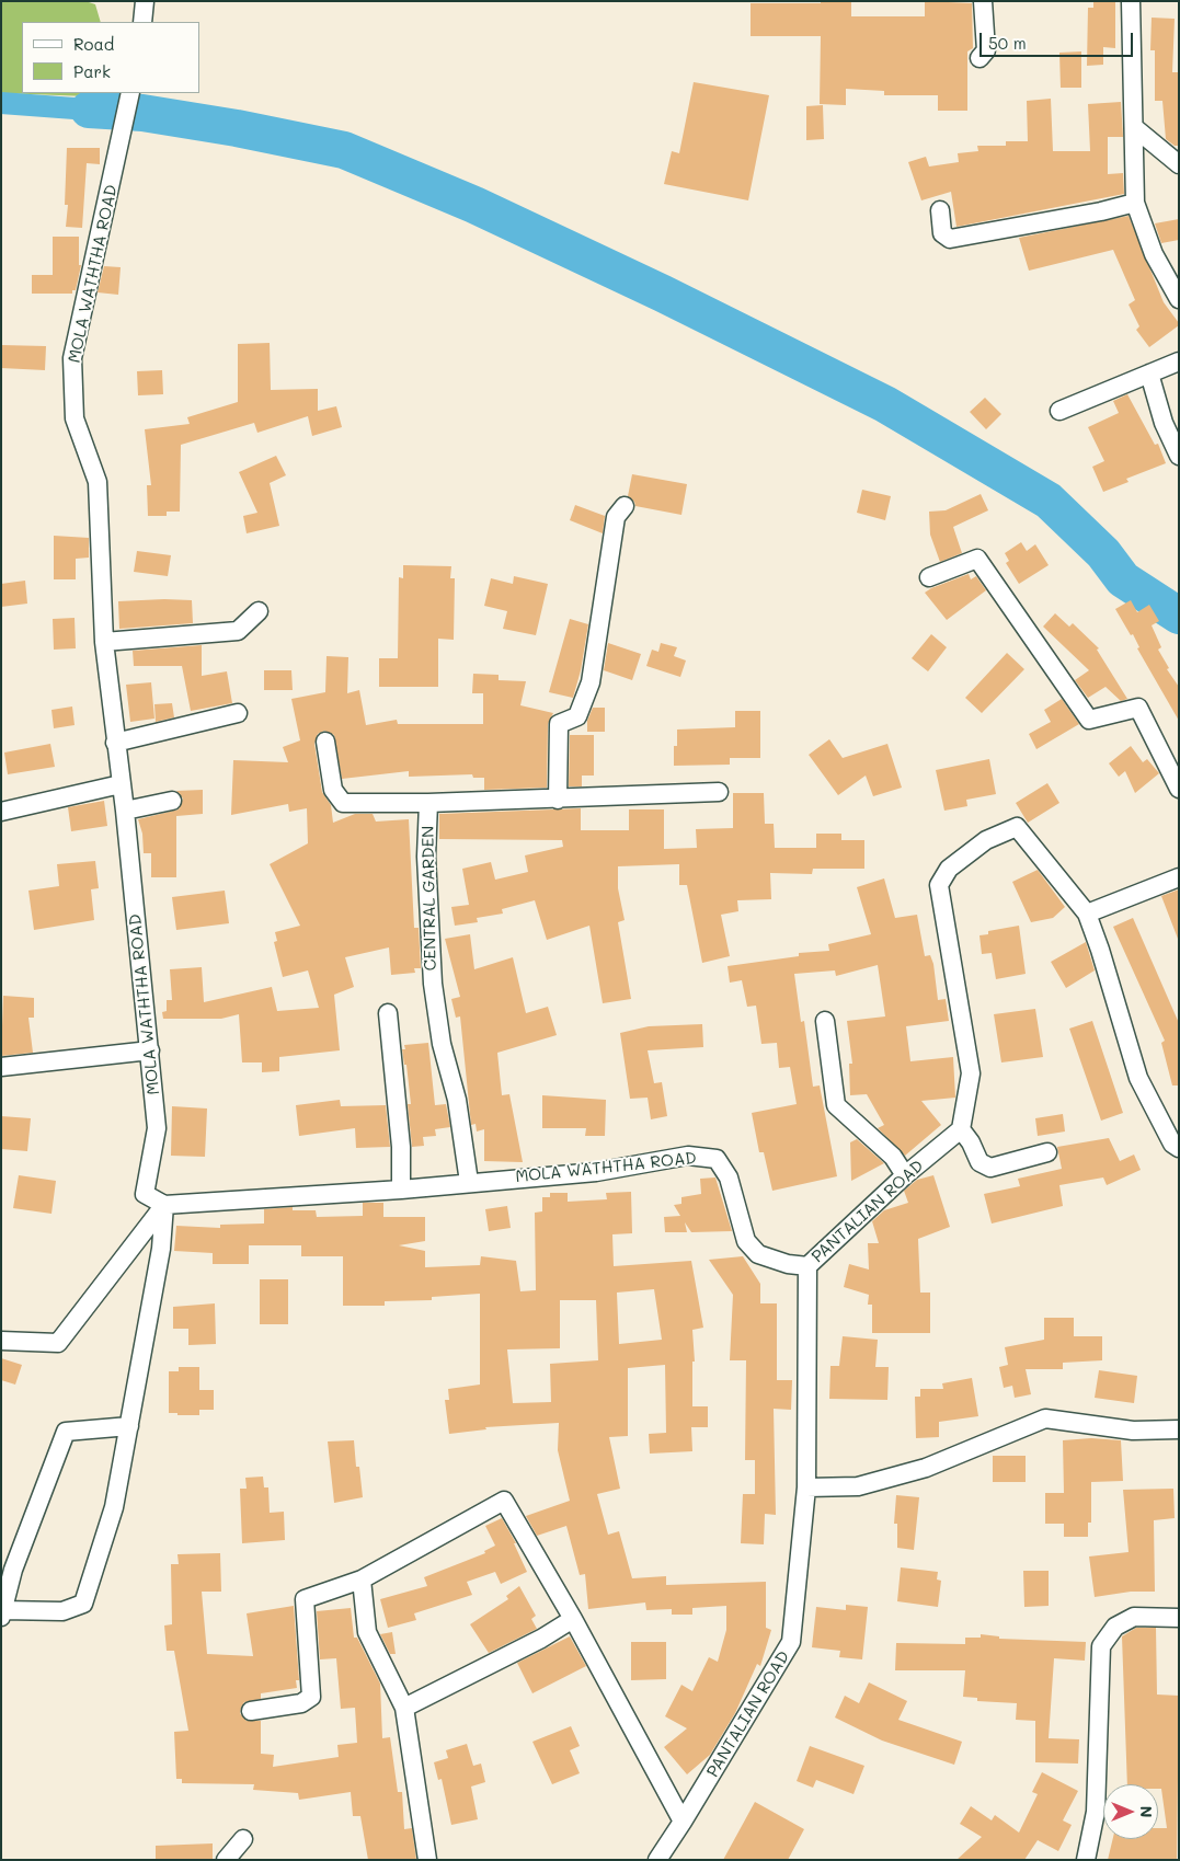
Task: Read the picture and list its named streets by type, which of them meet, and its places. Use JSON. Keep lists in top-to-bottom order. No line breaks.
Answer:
{"streets":{"street":["MOLA WATHTHA ROAD","CENTRAL GARDEN","PANTALIAN ROAD"]},"crossings":[["MOLA WATHTHA ROAD","CENTRAL GARDEN"],["MOLA WATHTHA ROAD","PANTALIAN ROAD"]],"legend":["Road","Park"],"scale_bar":"50 m","north":"right"}
